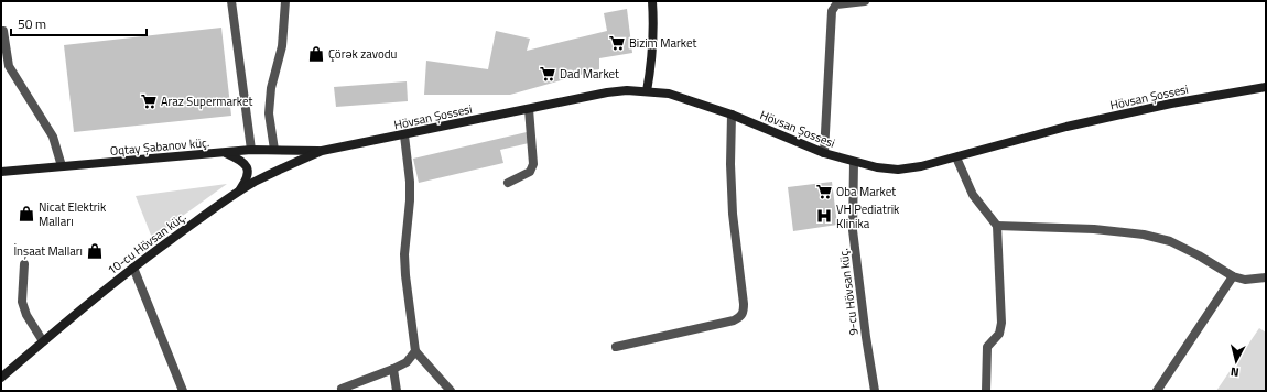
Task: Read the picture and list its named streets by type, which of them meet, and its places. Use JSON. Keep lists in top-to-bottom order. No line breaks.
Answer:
{"streets":{"main road":["Hövsan Şossesi","Oqtay Şabanov küç.","10-cu Hövsan küç."],"street":["9-cu Hövsan küç."]},"crossings":[["Hövsan Şossesi","Oqtay Şabanov küç."],["Hövsan Şossesi","10-cu Hövsan küç."],["Hövsan Şossesi","9-cu Hövsan küç."],["Oqtay Şabanov küç.","10-cu Hövsan küç."]],"places":{"supermarket":["Bizim Market","Dad Market","Araz Supermarket","Oba Market"],"shop":["Çörək zavodu","Nicat Elektrik Malları","İnşaat Malları"],"hospital":["VH Pediatrik Klinika"]},"scale_bar":"50 m","north":"bottom"}
